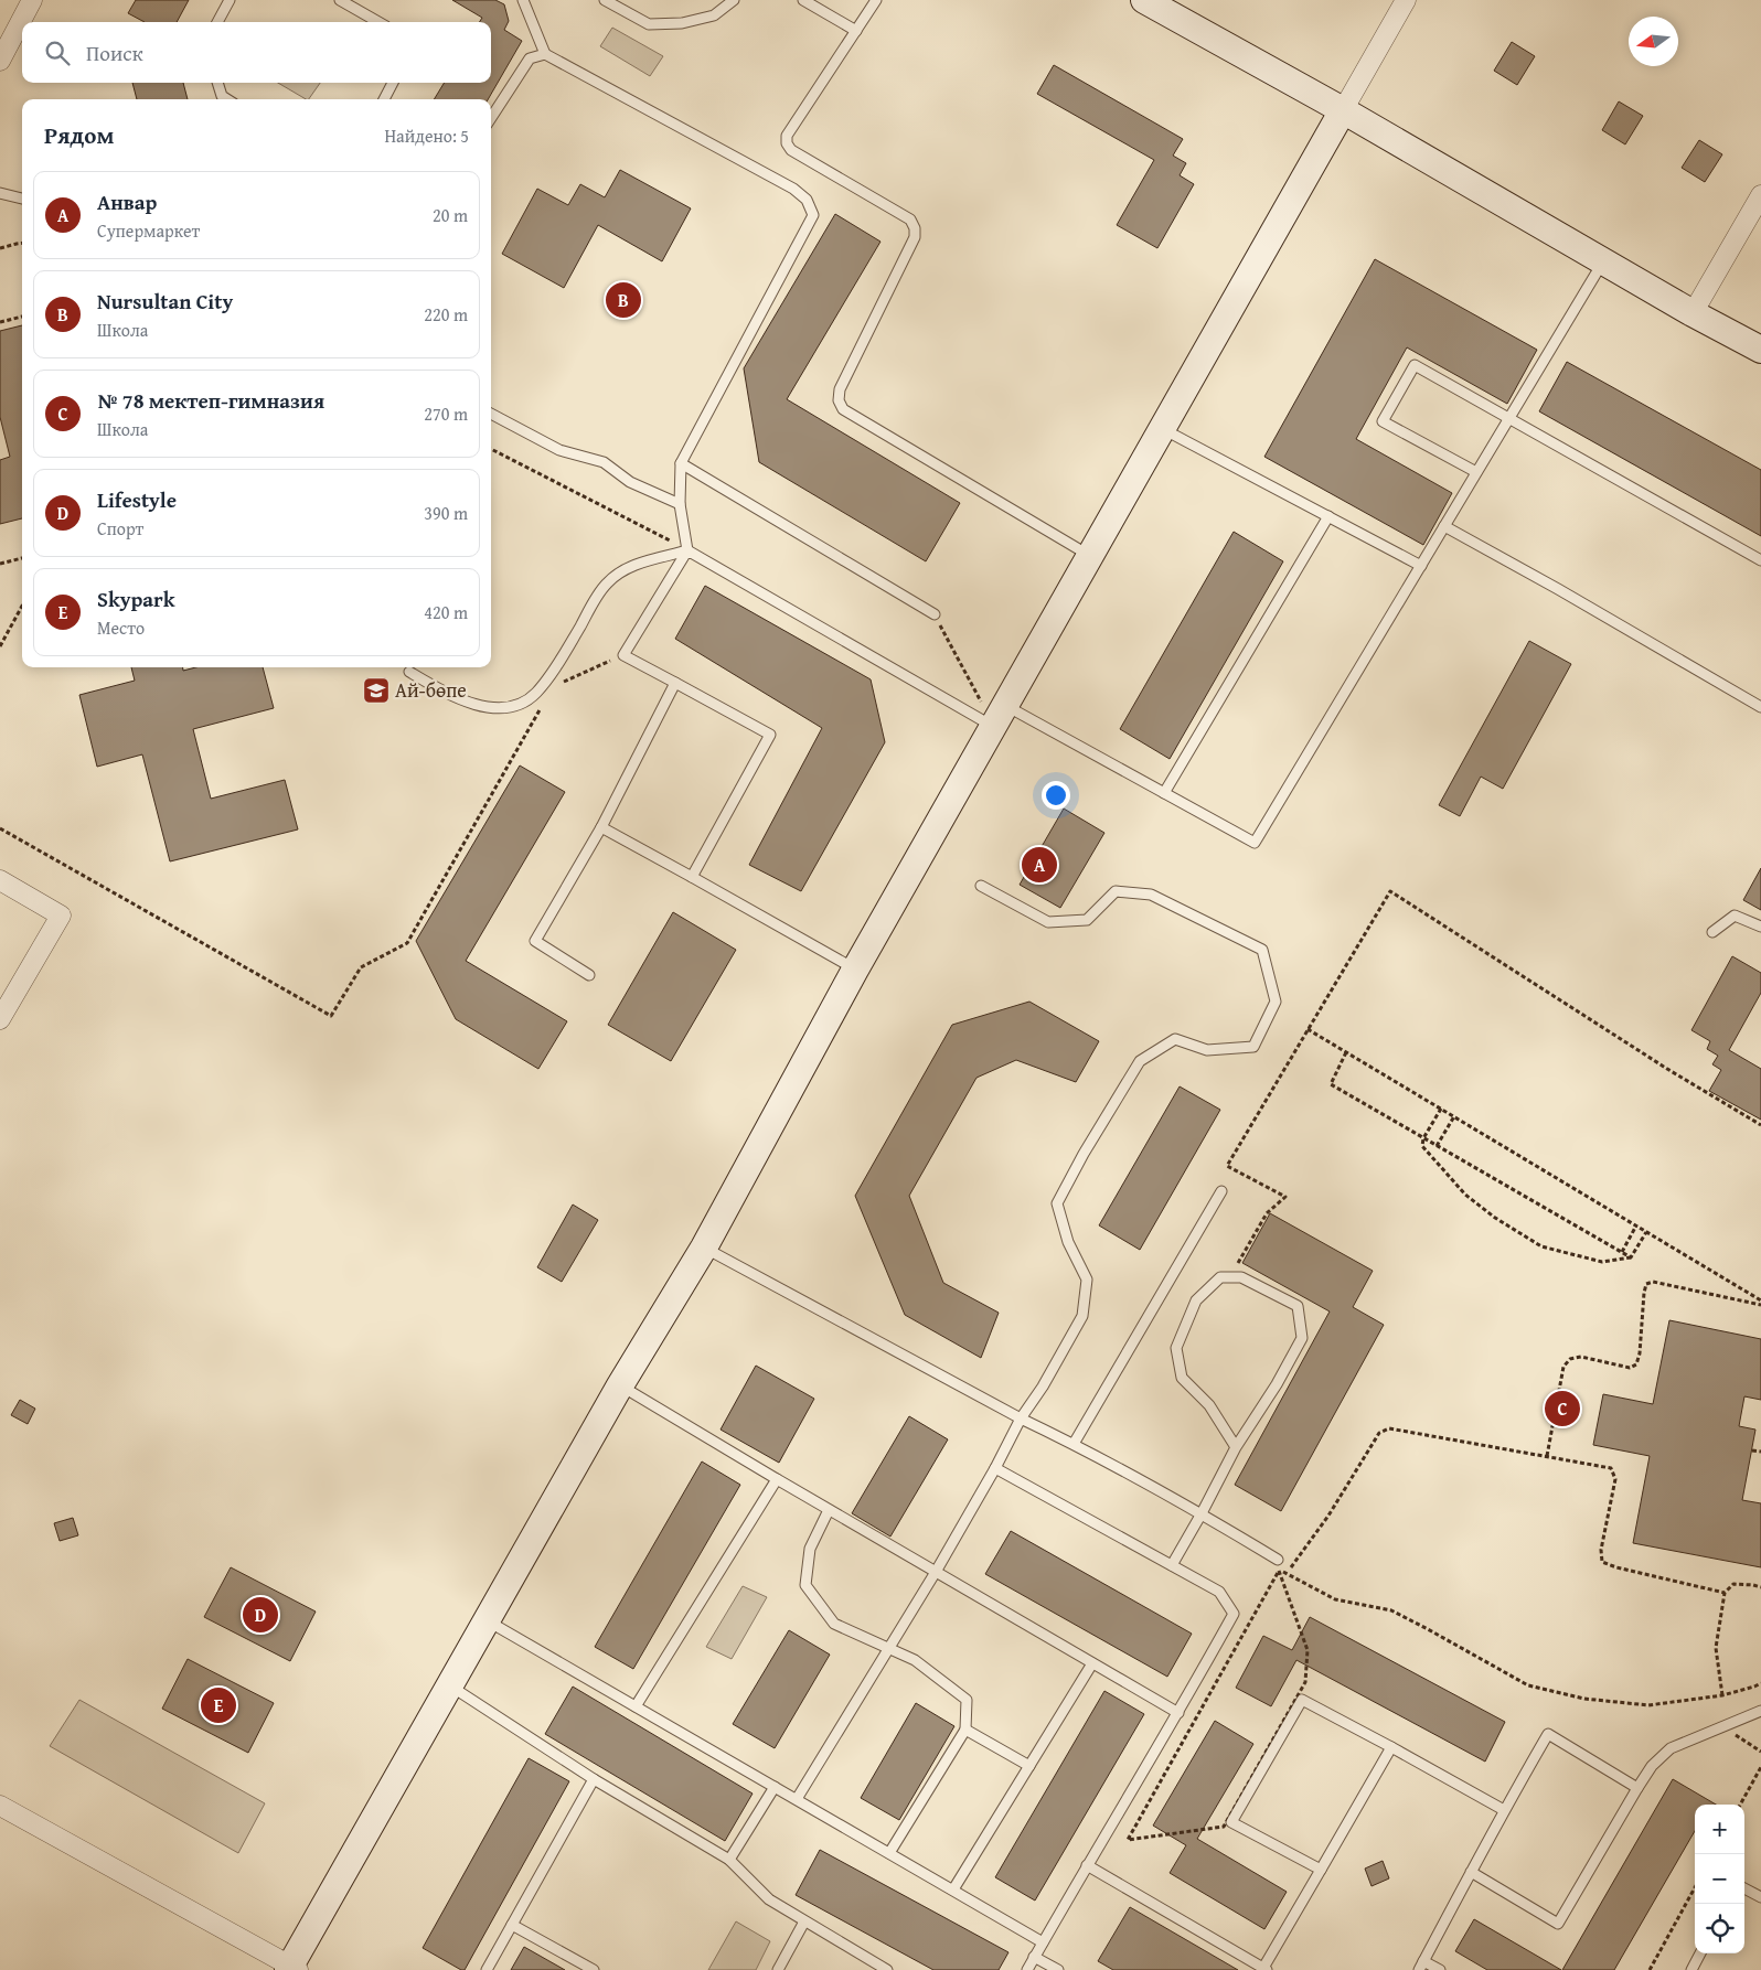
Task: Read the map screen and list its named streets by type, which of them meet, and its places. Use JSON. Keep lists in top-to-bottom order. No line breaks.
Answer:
{"places":{"school or university":["Ай-бөпе"]},"north":"left","page":{"search":"Поиск","heading":["Рядом","Найдено: 5"],"list":[{"mark":"A","name":"Анвар","note":"Супермаркет","value":"20 m"},{"mark":"B","name":"Nursultan City","note":"Школа","value":"220 m"},{"mark":"C","name":"№ 78 мектеп-гимназия","note":"Школа","value":"270 m"},{"mark":"D","name":"Lifestyle","note":"Спорт","value":"390 m"},{"mark":"E","name":"Skypark","note":"Место","value":"420 m"}],"pins":["B","A","C","D","E"],"map_buttons":["+","−"]}}
